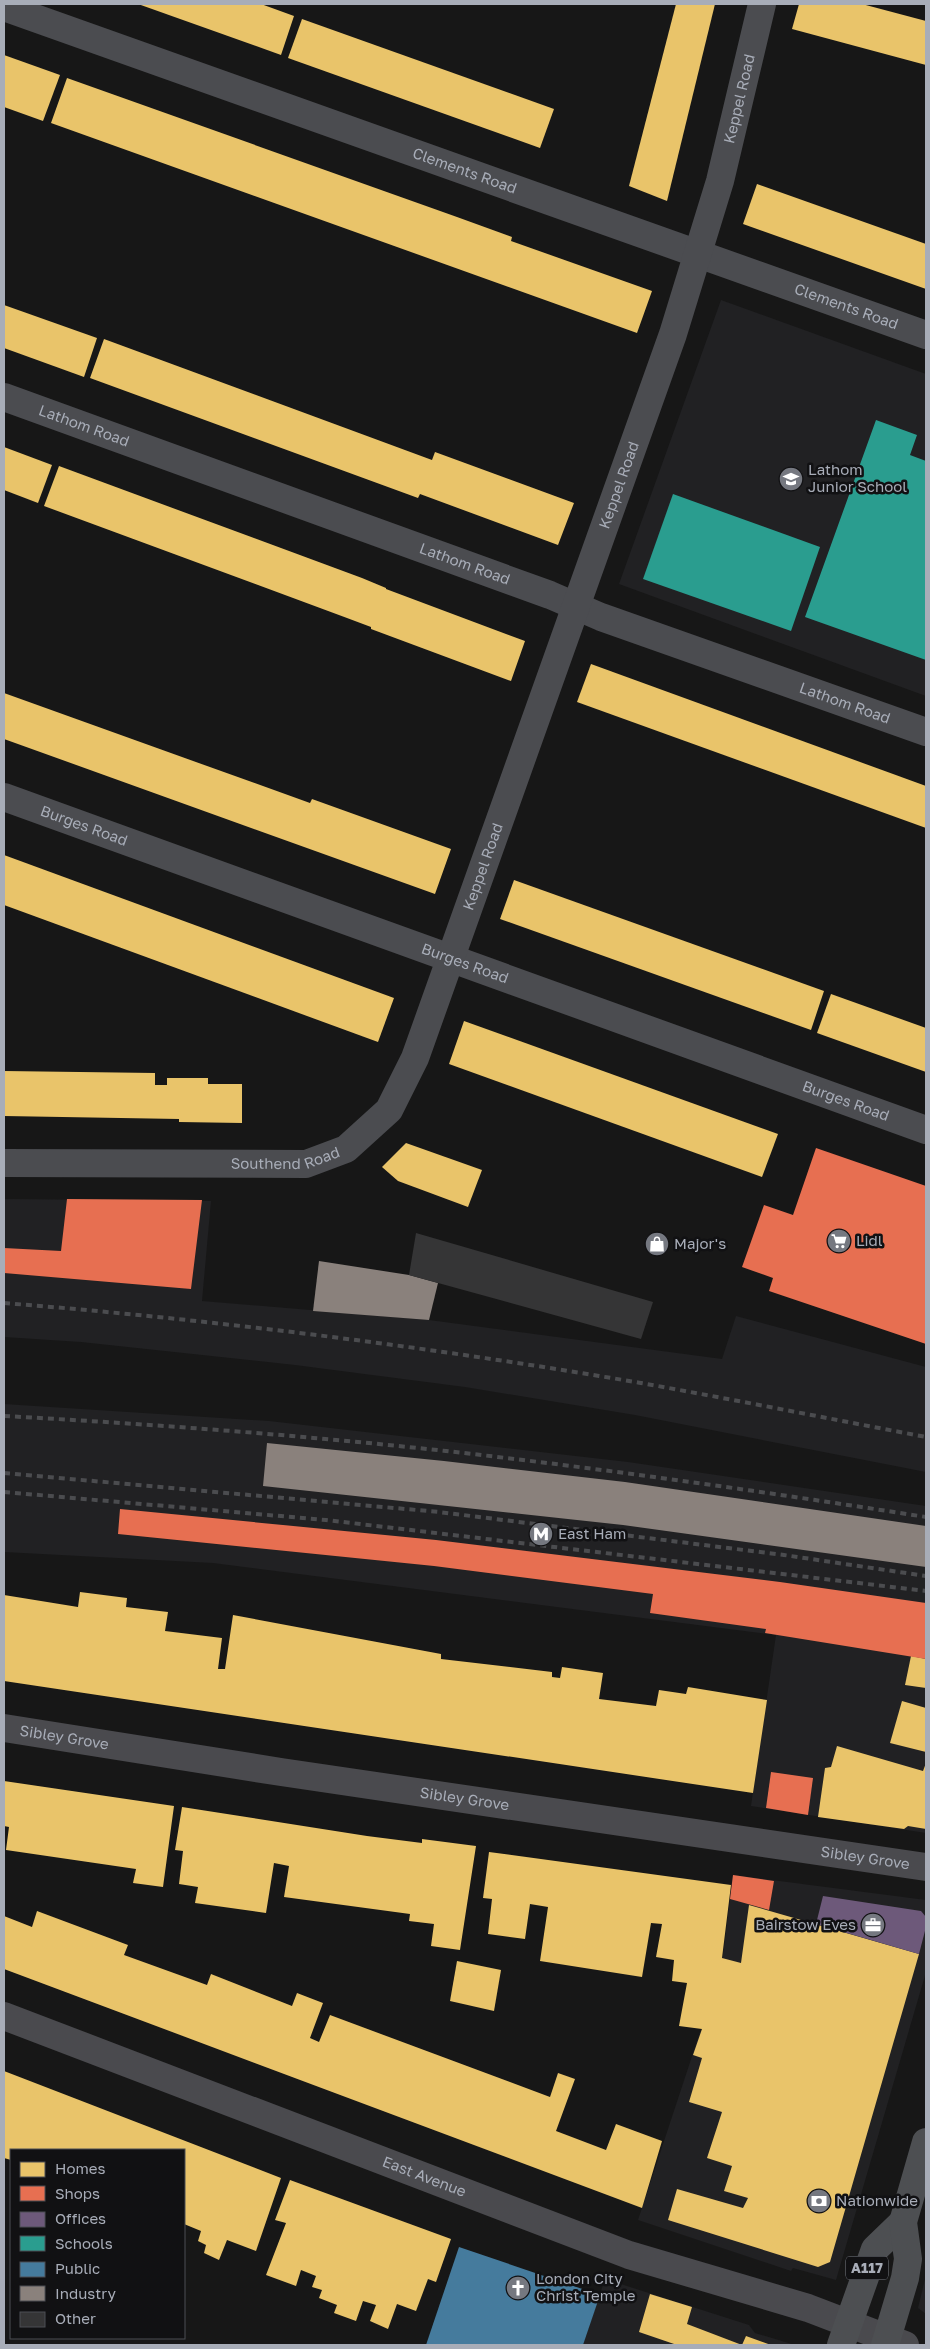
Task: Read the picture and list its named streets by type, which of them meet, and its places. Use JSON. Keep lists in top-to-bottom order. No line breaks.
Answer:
{"streets":{"main road":["Sibley Grove","East Avenue","A117"],"street":["Keppel Road","Clements Road","Lathom Road","Burges Road","Southend Road"]},"crossings":[["Keppel Road","Clements Road"],["Keppel Road","Lathom Road"],["Keppel Road","Burges Road"],["Keppel Road","Southend Road"],["Burges Road","Southend Road"],["East Avenue","A117"]],"places":{"school or university":["Lathom Junior School"],"supermarket":["Lidl"],"shop":["Major's"],"metro station":["East Ham"],"office":["Bairstow Eves"],"bank":["Nationwide"],"church":["London City Christ Temple"]},"legend":["Homes","Shops","Offices","Schools","Public","Industry","Other"]}
